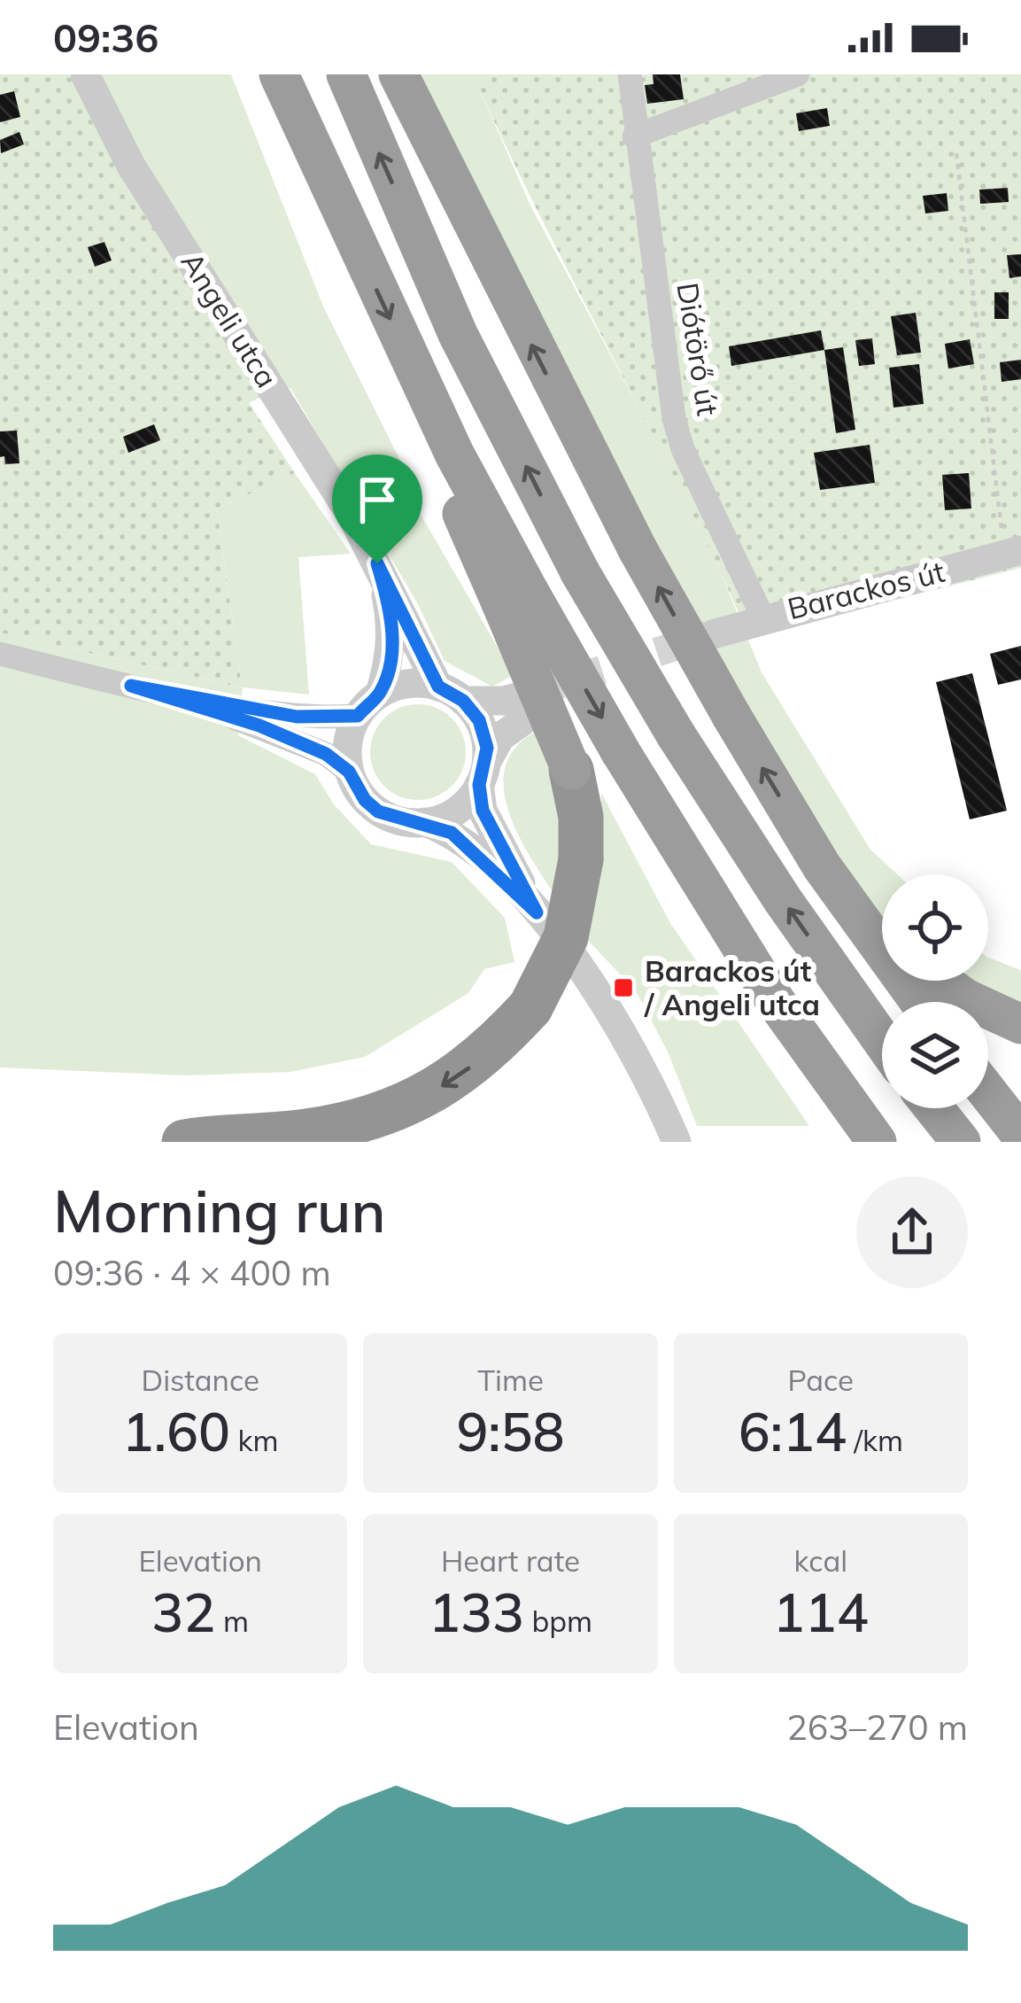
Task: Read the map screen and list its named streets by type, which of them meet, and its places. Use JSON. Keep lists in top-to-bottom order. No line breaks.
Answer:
{"streets":{"street":["Angeli utca","Diótörő út","Barackos út"]},"crossings":[["Diótörő út","Barackos út"]],"places":{"transit":["Barackos út / Angeli utca"]},"page":{"status":"09:36","heading":["Morning run","09:36 · 4 × 400 m"],"stats":[["Distance","1.60 km"],["Time","9:58"],["Pace","6:14 /km"],["Elevation","32 m"],["Heart rate","133 bpm"],["kcal","114"]],"chart":["Elevation","263–270 m"]}}
